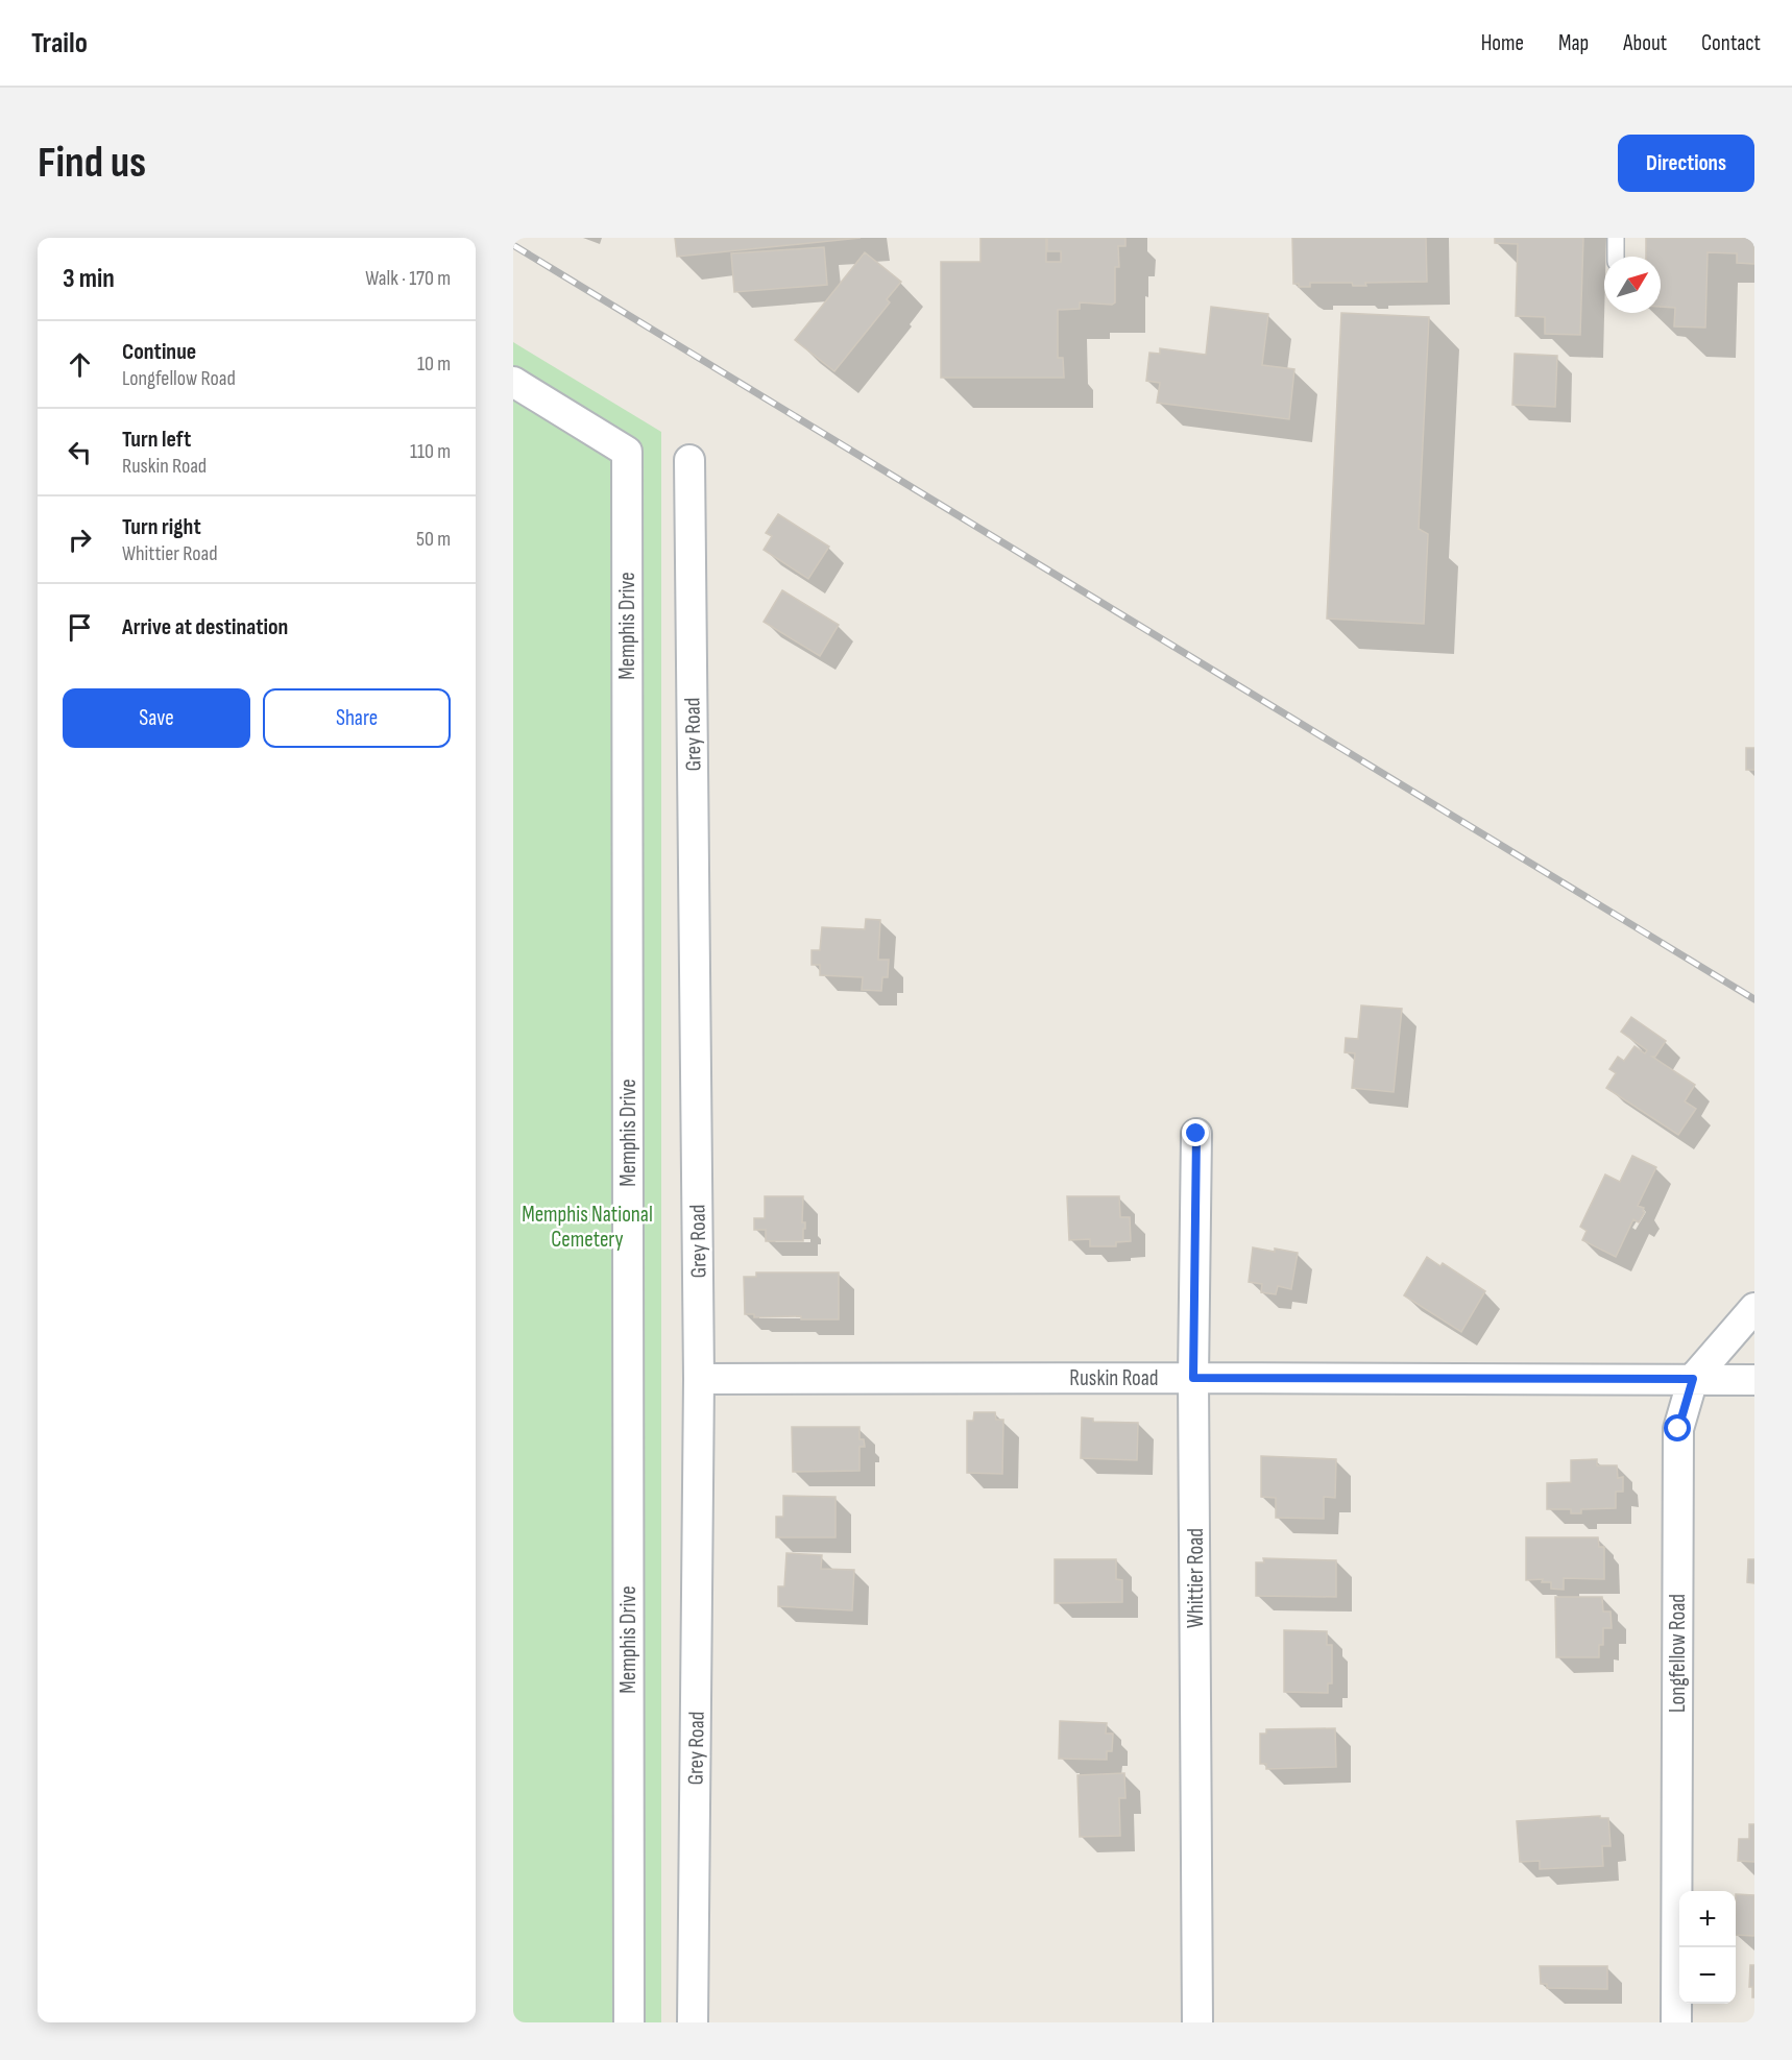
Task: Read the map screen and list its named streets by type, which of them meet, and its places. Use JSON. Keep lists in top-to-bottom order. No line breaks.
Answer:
{"streets":{"street":["Memphis Drive","Grey Road","Ruskin Road","Whittier Road","Longfellow Road"]},"crossings":[["Grey Road","Ruskin Road"],["Ruskin Road","Whittier Road"],["Ruskin Road","Longfellow Road"]],"parks":["Memphis National Cemetery"],"north":"top right","page":{"header":"Trailo","nav":["Home","Map","About","Contact"],"buttons":["Directions",["Save","Share"]],"title":"Find us","heading":["3 min","Walk · 170 m"],"list":[["Continue","Longfellow Road","10 m"],["Turn left","Ruskin Road","110 m"],["Turn right","Whittier Road","50 m"],"Arrive at destination"],"map_buttons":["+","−"]}}
